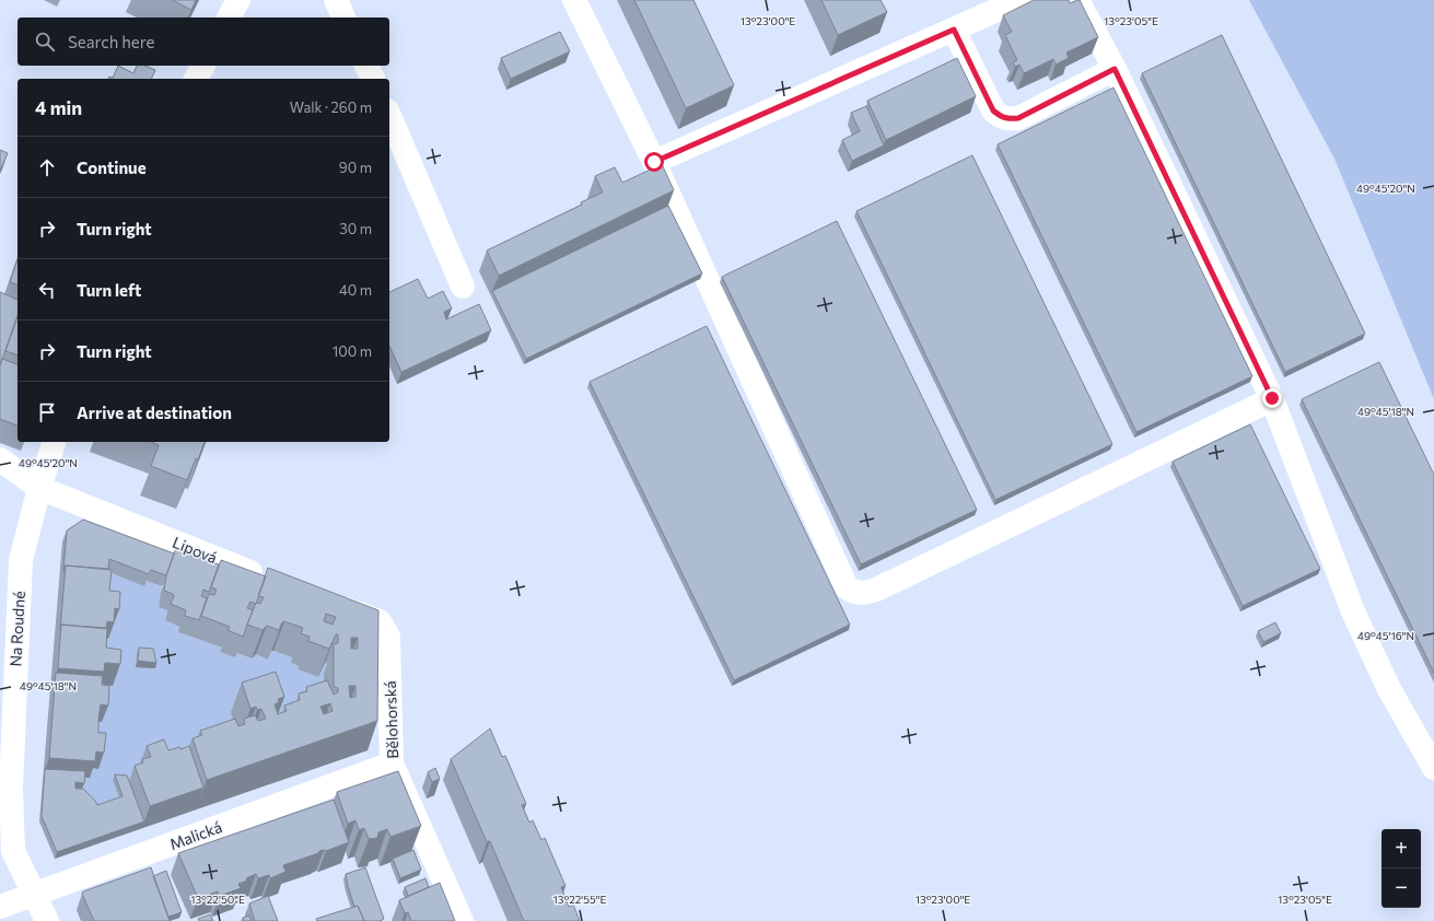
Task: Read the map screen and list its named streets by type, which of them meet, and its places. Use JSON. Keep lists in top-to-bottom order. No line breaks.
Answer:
{"streets":{"street":["Lipová","Na Roudné","Bělohorská","Malická"]},"crossings":[["Lipová","Na Roudné"],["Na Roudné","Malická"],["Bělohorská","Malická"]],"page":{"search":"Search here","heading":["4 min","Walk · 260 m"],"list":[["Continue","90 m"],["Turn right","30 m"],["Turn left","40 m"],["Turn right","100 m"],"Arrive at destination"],"map_buttons":["+","−"]},"coordinates":["13°23'00\"E","13°23'05\"E","49°45'20\"N","49°45'18\"N","49°45'16\"N","13°22'50\"E","13°22'55\"E"]}
